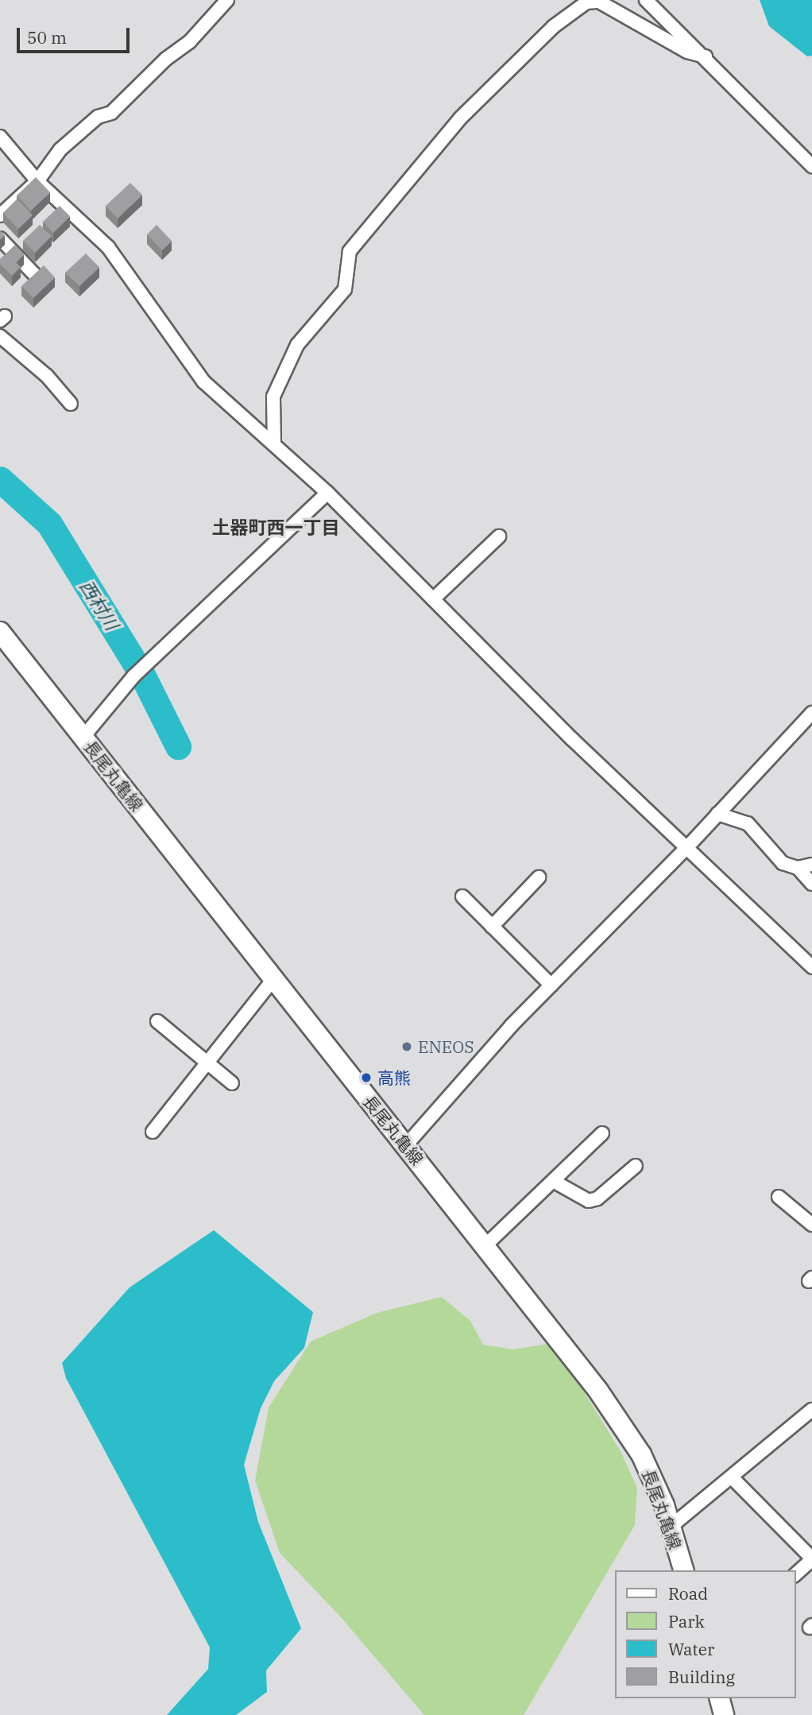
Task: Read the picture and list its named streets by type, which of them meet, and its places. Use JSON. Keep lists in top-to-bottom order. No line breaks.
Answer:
{"streets":{"main road":["長尾丸亀線"]},"districts":["土器町西一丁目"],"water":["西村川"],"places":["ENEOS","高熊"],"legend":["Road","Park","Water","Building"],"scale_bar":"50 m"}
